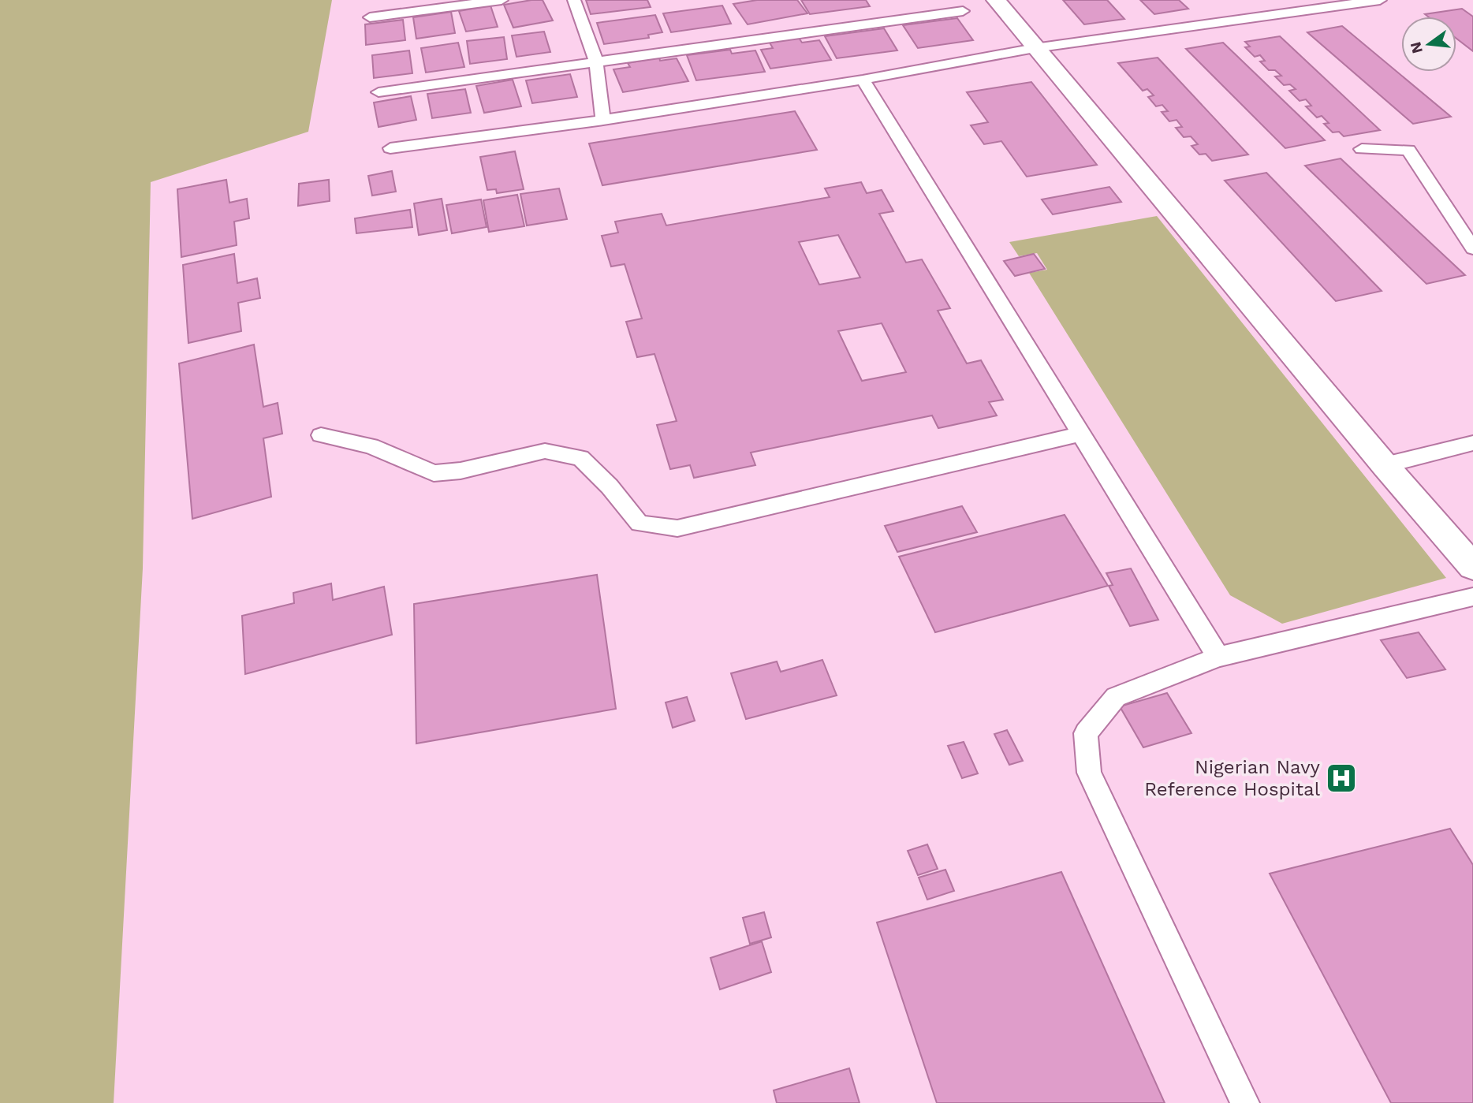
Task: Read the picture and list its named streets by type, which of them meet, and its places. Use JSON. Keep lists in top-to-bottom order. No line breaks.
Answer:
{"places":{"hospital":["Nigerian Navy Reference Hospital"]},"north":"left"}
